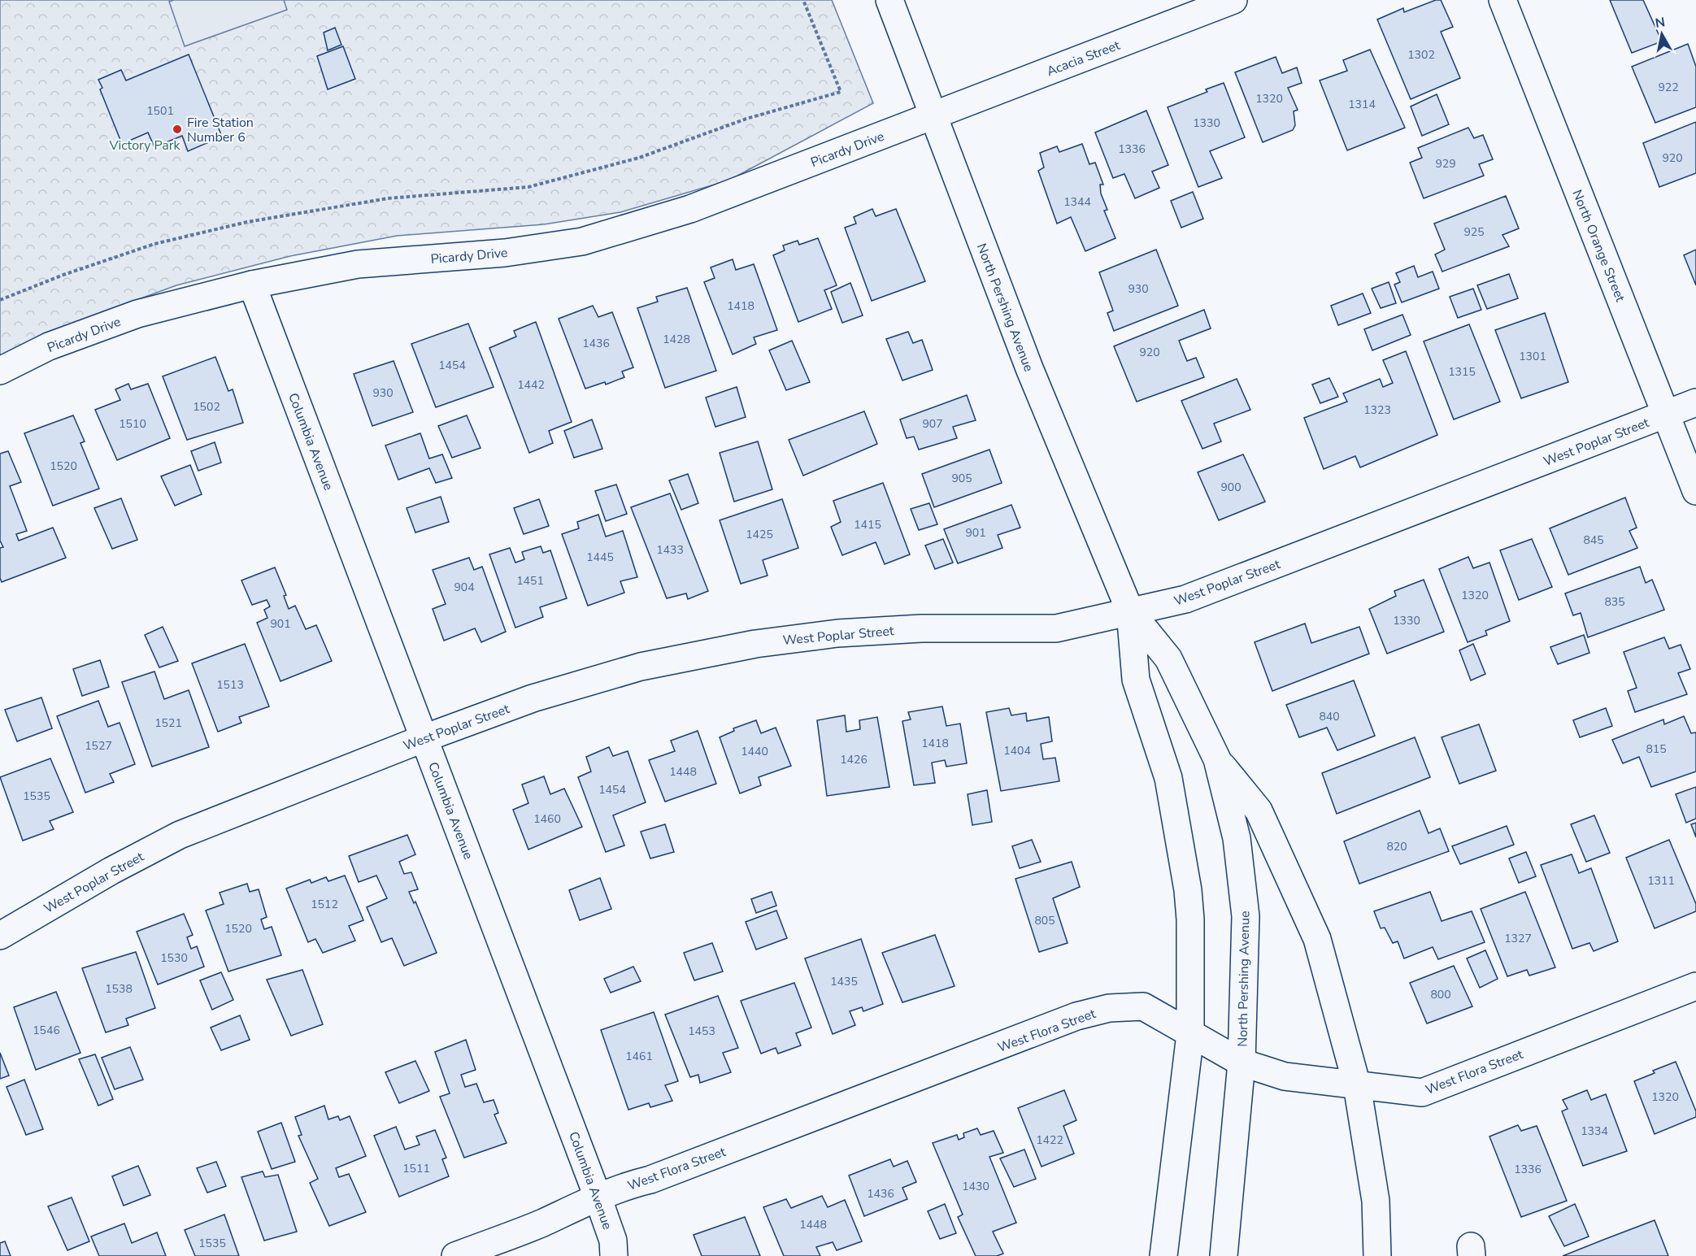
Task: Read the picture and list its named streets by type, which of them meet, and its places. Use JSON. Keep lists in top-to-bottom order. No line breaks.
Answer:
{"streets":{"main road":["Acacia Street","Picardy Drive","North Orange Street","North Pershing Avenue","Columbia Avenue","West Poplar Street","West Flora Street"]},"crossings":[["Acacia Street","Picardy Drive"],["Acacia Street","North Pershing Avenue"],["Picardy Drive","North Pershing Avenue"],["Picardy Drive","Columbia Avenue"],["North Orange Street","West Poplar Street"],["North Pershing Avenue","West Poplar Street"],["North Pershing Avenue","West Flora Street"],["Columbia Avenue","West Poplar Street"],["Columbia Avenue","West Flora Street"]],"parks":["Victory Park"],"places":["Fire Station Number 6"],"house_numbers":["1302","922","1320","1314","1501","1330","1336","920","929","1344","925","930","1418","1428","1436","920","1301","1454","1315","1442","930","1502","1323","1510","907","1520","905","900","1415","901","1425","845","1433","1445","1451","904","1320","835","1330","901","1513","840","1521","1418","1527","815","1404","1440","1426","1448","1454","1535","1460","820","1311","1512","805","1520","1327","1530","1435","1538","800","1546","1453","1461","1320","1334","1422","1511","1336","1430","1436","1448","1535"],"north":"top"}
